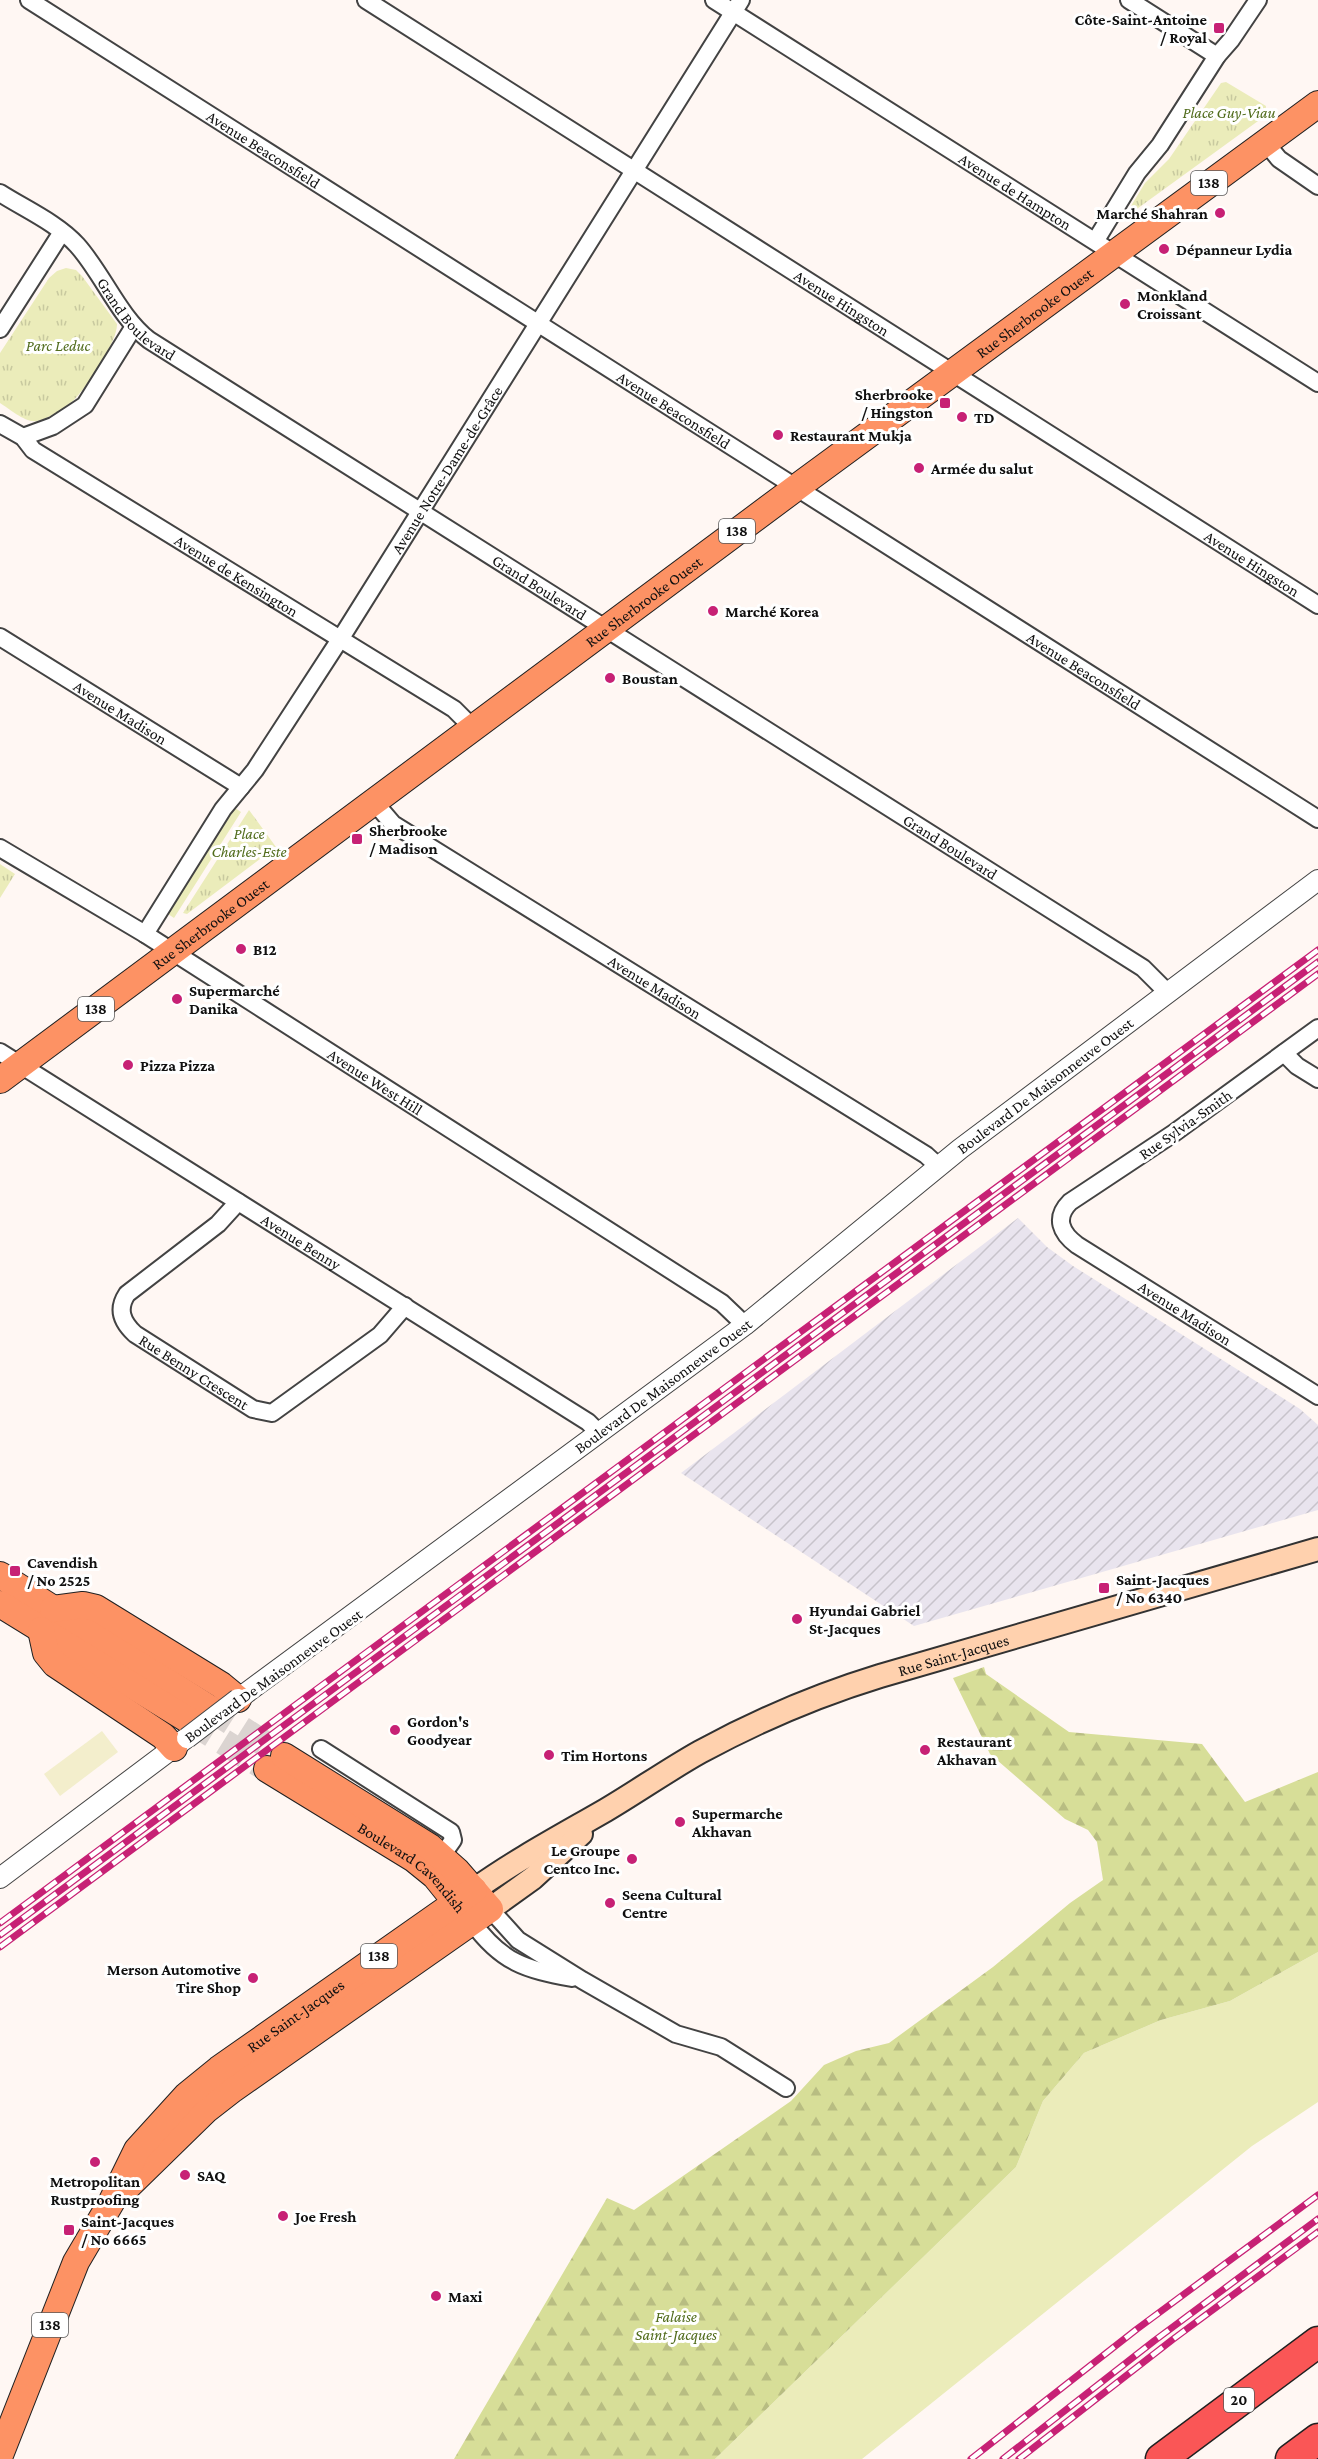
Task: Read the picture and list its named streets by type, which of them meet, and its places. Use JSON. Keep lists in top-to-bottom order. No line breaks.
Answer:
{"streets":{"highway":["20"],"main road":["138","Rue Sherbrooke Ouest","Rue Saint-Jacques","Boulevard Cavendish"],"street":["Avenue Beaconsfield","Avenue de Hampton","Avenue Hingston","Grand Boulevard","Avenue Notre-Dame-de-Grâce","Avenue de Kensington","Avenue Madison","Avenue West Hill","Boulevard De Maisonneuve Ouest","Rue Sylvia-Smith","Avenue Benny","Rue Benny Crescent"]},"crossings":[["Avenue Beaconsfield","Rue Sherbrooke Ouest"],["Avenue Beaconsfield","Avenue Notre-Dame-de-Grâce"],["Avenue de Hampton","Rue Sherbrooke Ouest"],["Avenue de Hampton","Avenue Notre-Dame-de-Grâce"],["Avenue Hingston","Rue Sherbrooke Ouest"],["Avenue Hingston","Avenue Notre-Dame-de-Grâce"],["Rue Sherbrooke Ouest","Grand Boulevard"],["Rue Sherbrooke Ouest","Avenue de Kensington"],["Rue Sherbrooke Ouest","Avenue Madison"],["Rue Sherbrooke Ouest","Avenue West Hill"],["Rue Sherbrooke Ouest","Avenue Benny"],["Grand Boulevard","Avenue Notre-Dame-de-Grâce"],["Grand Boulevard","Boulevard De Maisonneuve Ouest"],["Avenue Notre-Dame-de-Grâce","Avenue de Kensington"],["Avenue Notre-Dame-de-Grâce","Avenue Madison"],["Avenue Notre-Dame-de-Grâce","Avenue West Hill"],["Avenue Madison","Boulevard De Maisonneuve Ouest"],["Avenue Madison","Rue Sylvia-Smith"],["Avenue West Hill","Boulevard De Maisonneuve Ouest"],["Boulevard De Maisonneuve Ouest","Avenue Benny"],["Avenue Benny","Rue Benny Crescent"],["Rue Saint-Jacques","Boulevard Cavendish"]],"parks":["Place Guy-Viau","Parc Leduc","Place Charles-Este","Falaise Saint-Jacques"],"places":{"transit":["Côte-Saint-Antoine / Royal","Sherbrooke / Hingston","Sherbrooke / Madison","Cavendish / No 2525","Saint-Jacques / No 6340","Saint-Jacques / No 6665"],"other":["Marché Shahran","Dépanneur Lydia","Monkland Croissant","TD","Restaurant Mukja","Armée du salut","Marché Korea","Boustan","B12","Supermarché Danika","Pizza Pizza","Hyundai Gabriel St-Jacques","Gordon's Goodyear","Restaurant Akhavan","Tim Hortons","Supermarche Akhavan","Le Groupe Centco Inc.","Seena Cultural Centre","Merson Automotive Tire Shop","Metropolitan Rustproofing","SAQ","Joe Fresh","Maxi"]}}
